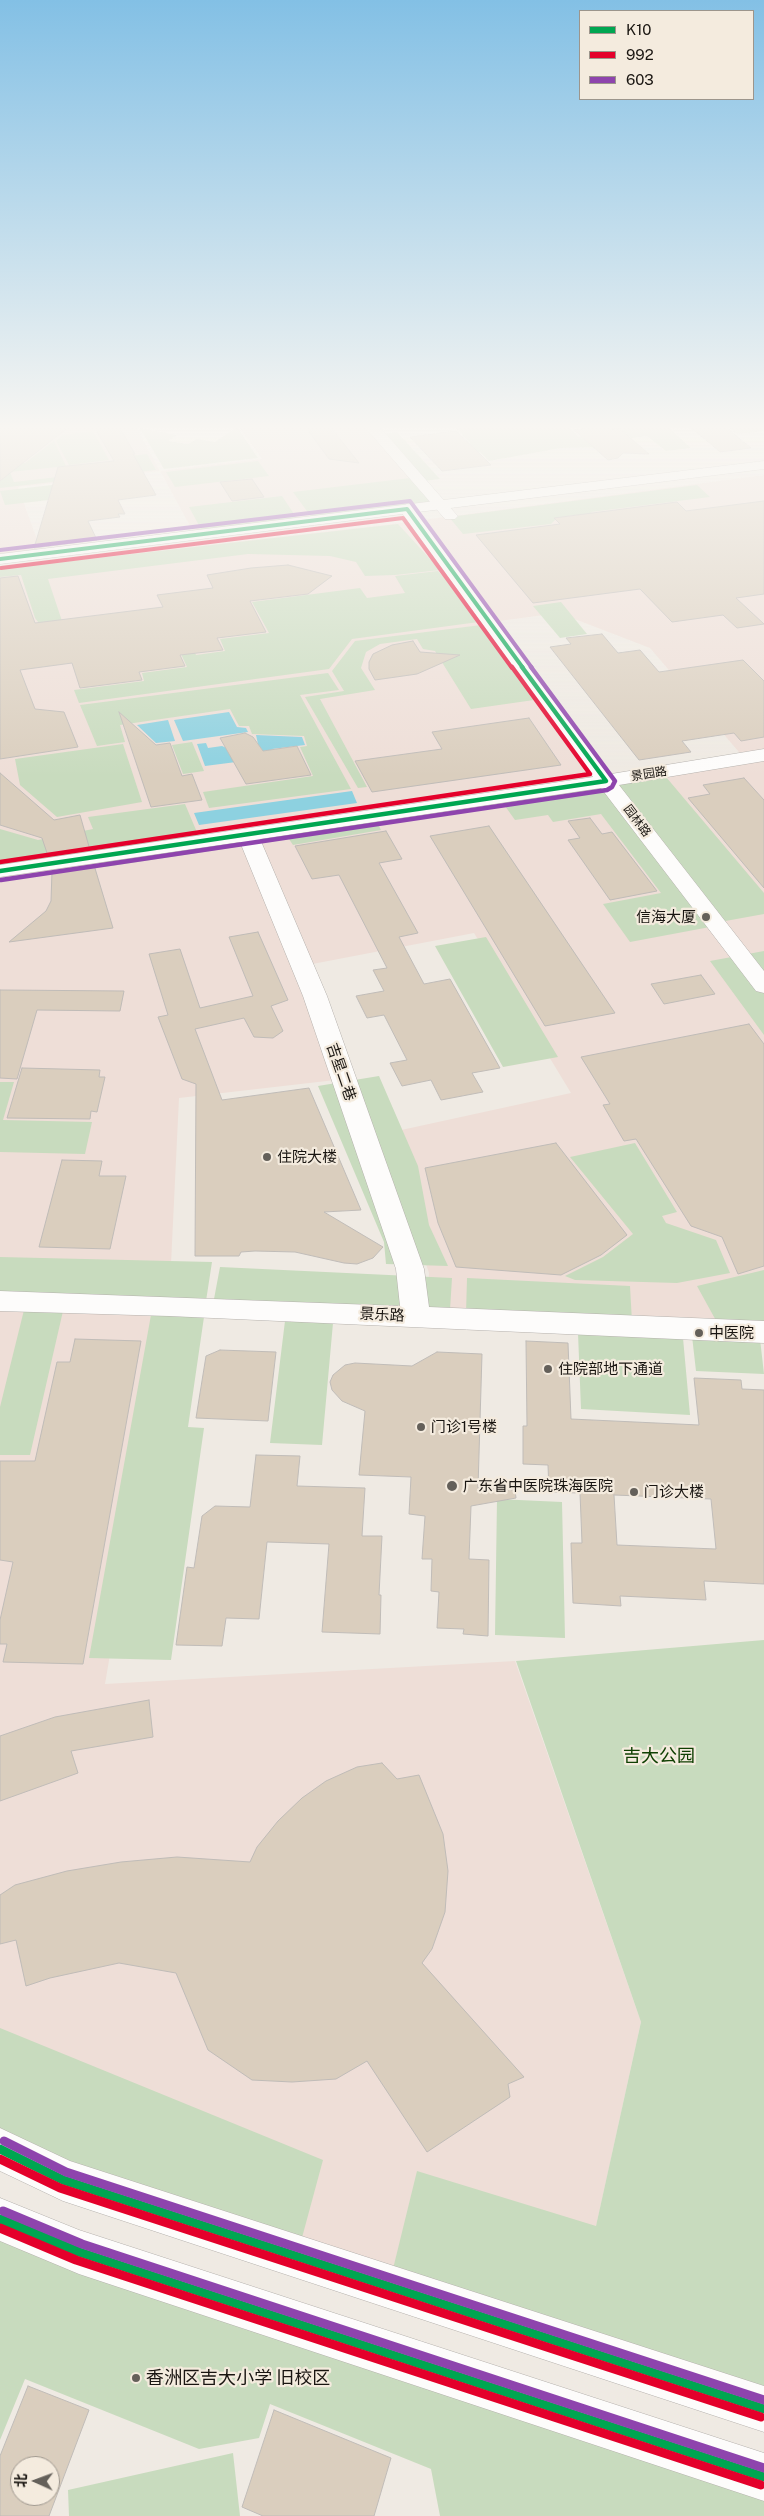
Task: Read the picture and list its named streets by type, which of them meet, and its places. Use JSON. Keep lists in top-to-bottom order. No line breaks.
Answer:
{"streets":{"street":["景园路","园林路","吉星二巷","景乐路"]},"crossings":[["景园路","园林路"],["景园路","吉星二巷"],["吉星二巷","景乐路"]],"parks":["吉大公园"],"places":["信海大厦","住院大楼","中医院","住院部地下通道","门诊1号楼","广东省中医院珠海医院","门诊大楼","香洲区吉大小学 旧校区"],"lines":["transit line K10","transit line 992","transit line 603"],"legend":["K10","992","603"],"north":"left"}
